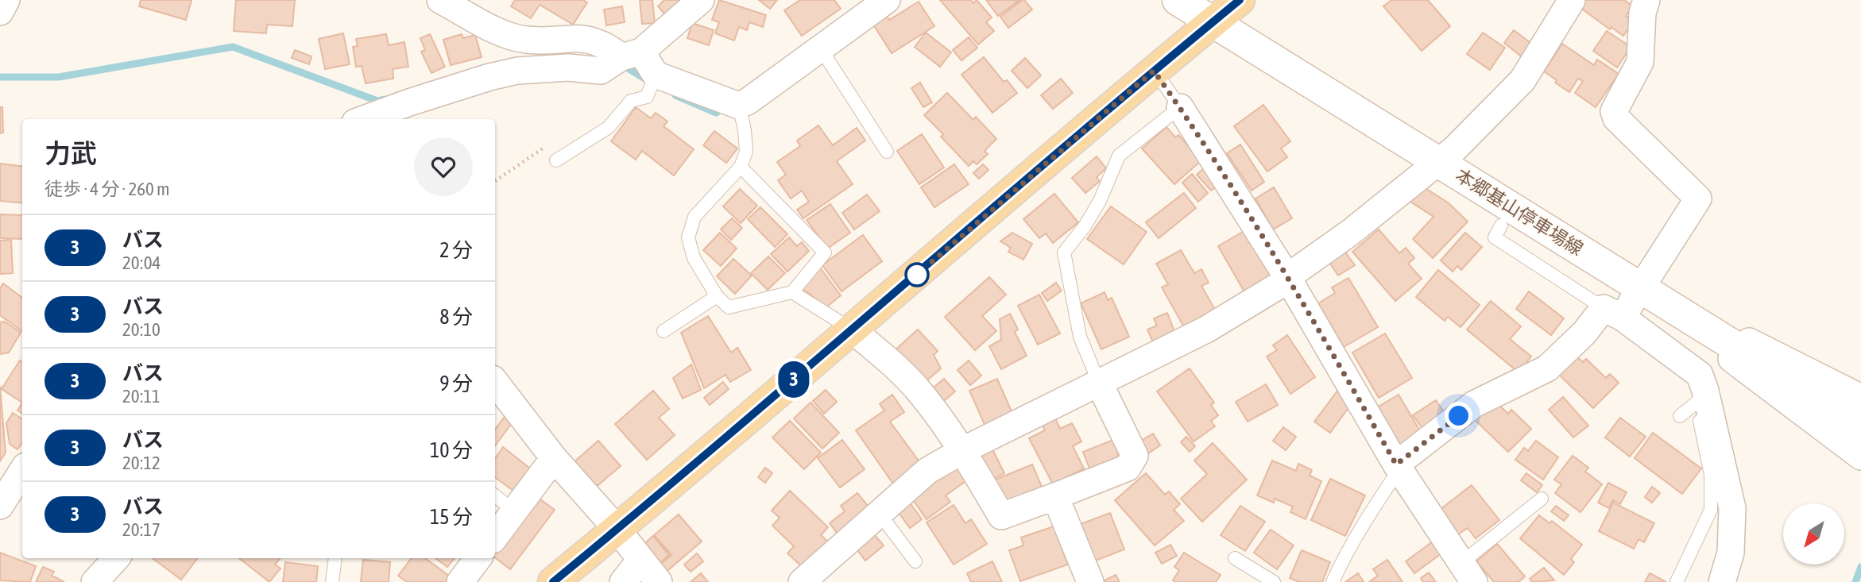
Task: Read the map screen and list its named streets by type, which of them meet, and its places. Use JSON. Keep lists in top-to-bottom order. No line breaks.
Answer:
{"streets":{"main road":["本郷基山停車場線"]},"lines":["bus line 3"],"north":"bottom left","page":{"on_map":"3","heading":["力武","徒歩 · 4 分 · 260 m"],"list":[{"mark":"3","name":"バス","note":"20:04","value":"2 分"},{"mark":"3","name":"バス","note":"20:10","value":"8 分"},{"mark":"3","name":"バス","note":"20:11","value":"9 分"},{"mark":"3","name":"バス","note":"20:12","value":"10 分"},{"mark":"3","name":"バス","note":"20:17","value":"15 分"}]}}
